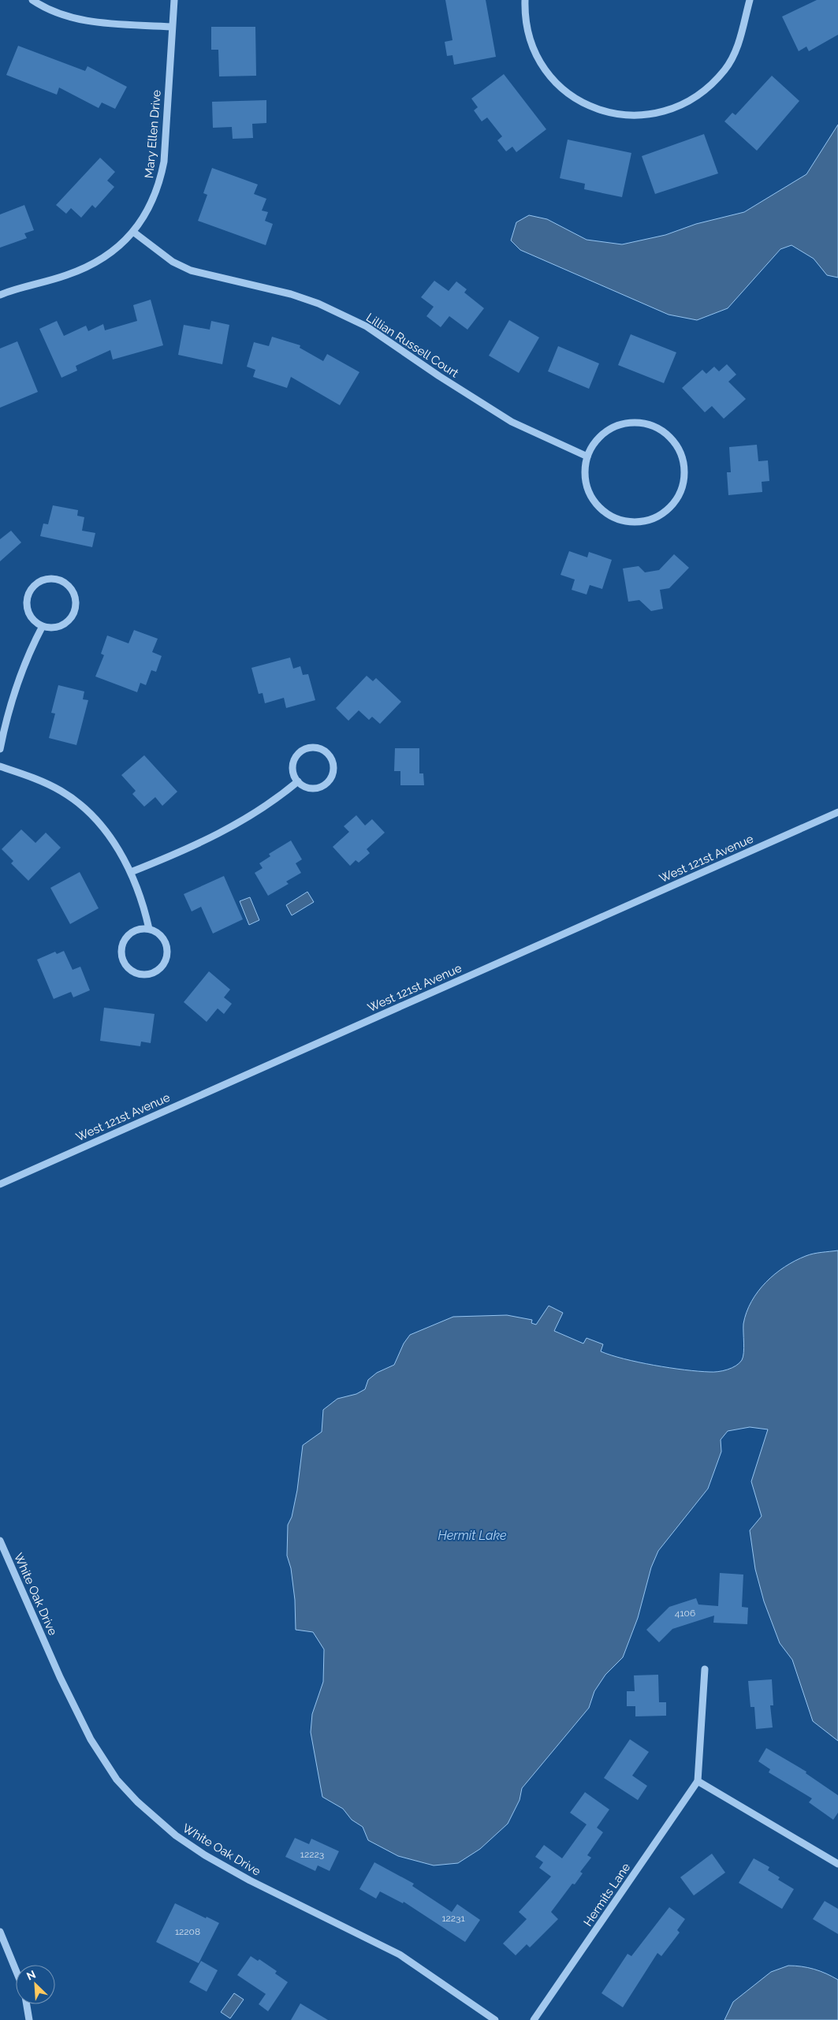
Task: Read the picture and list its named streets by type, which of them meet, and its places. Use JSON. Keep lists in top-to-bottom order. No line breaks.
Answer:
{"streets":{"street":["Mary Ellen Drive","Lillian Russell Court","West 121st Avenue","White Oak Drive","Hermits Lane"]},"crossings":[["Mary Ellen Drive","Lillian Russell Court"]],"water":["Hermit Lake"],"house_numbers":["4106","12223","12231","12208"],"north":"top left"}
